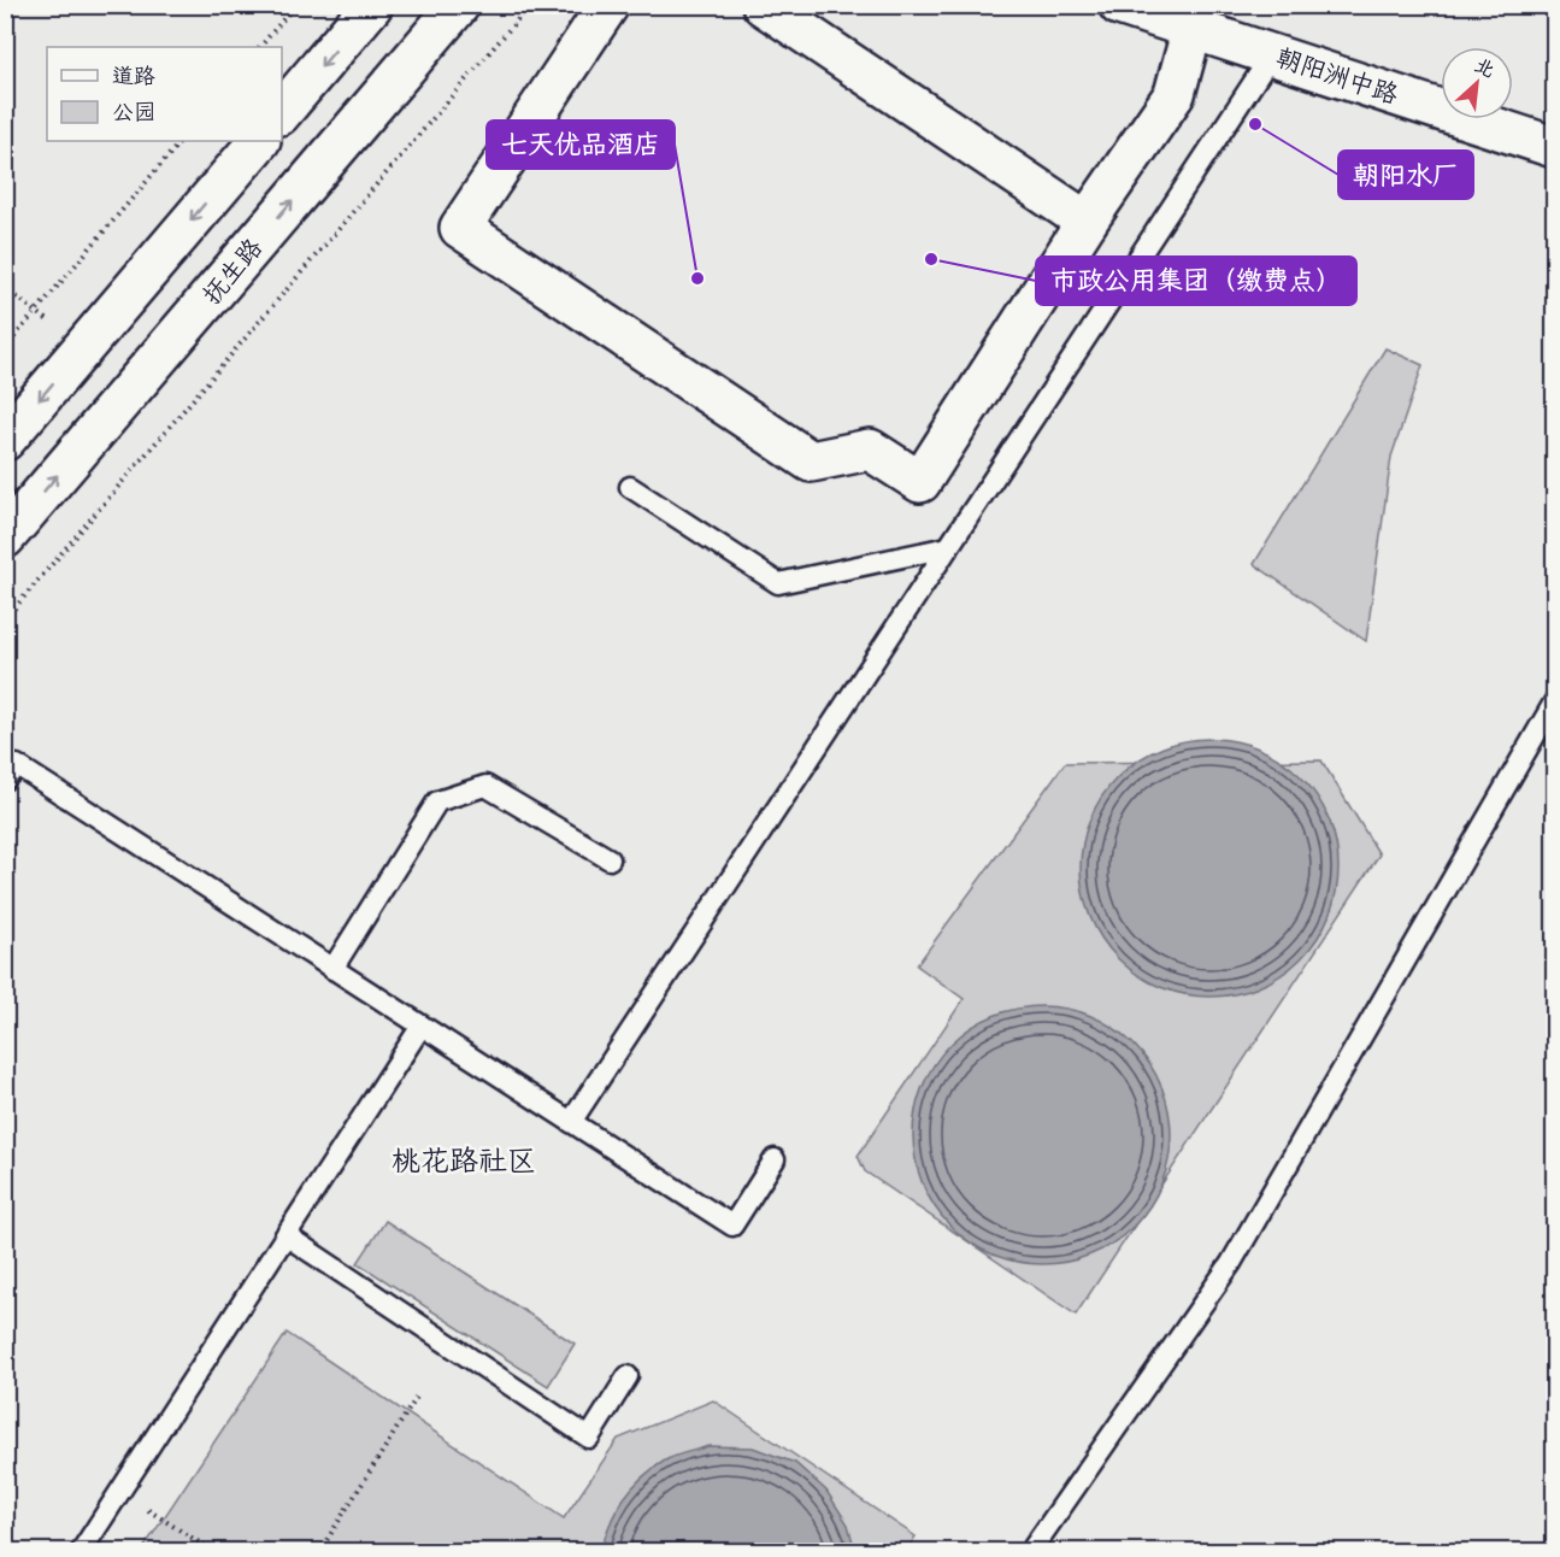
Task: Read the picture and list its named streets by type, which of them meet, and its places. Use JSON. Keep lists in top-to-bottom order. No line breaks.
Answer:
{"streets":{"street":["朝阳洲中路","抚生路"]},"districts":["桃花路社区"],"places":["朝阳水厂","市政公用集团（缴费点）","七天优品酒店"],"legend":["道路","公园"],"north":"top right"}
